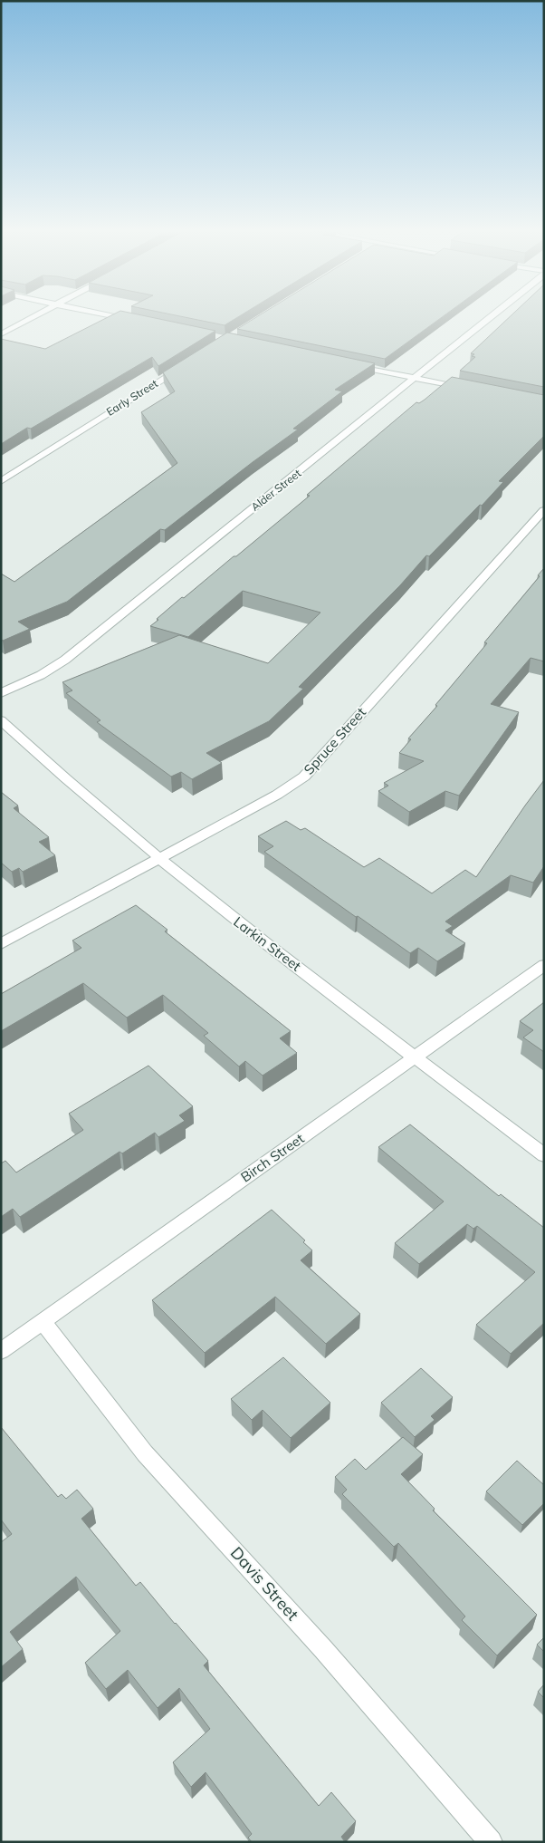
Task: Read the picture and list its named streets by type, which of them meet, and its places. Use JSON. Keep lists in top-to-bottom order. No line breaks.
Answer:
{"streets":{"street":["Early Street","Alder Street","Spruce Street","Larkin Street","Birch Street","Davis Street"]},"crossings":[["Spruce Street","Larkin Street"],["Larkin Street","Birch Street"],["Birch Street","Davis Street"]]}
